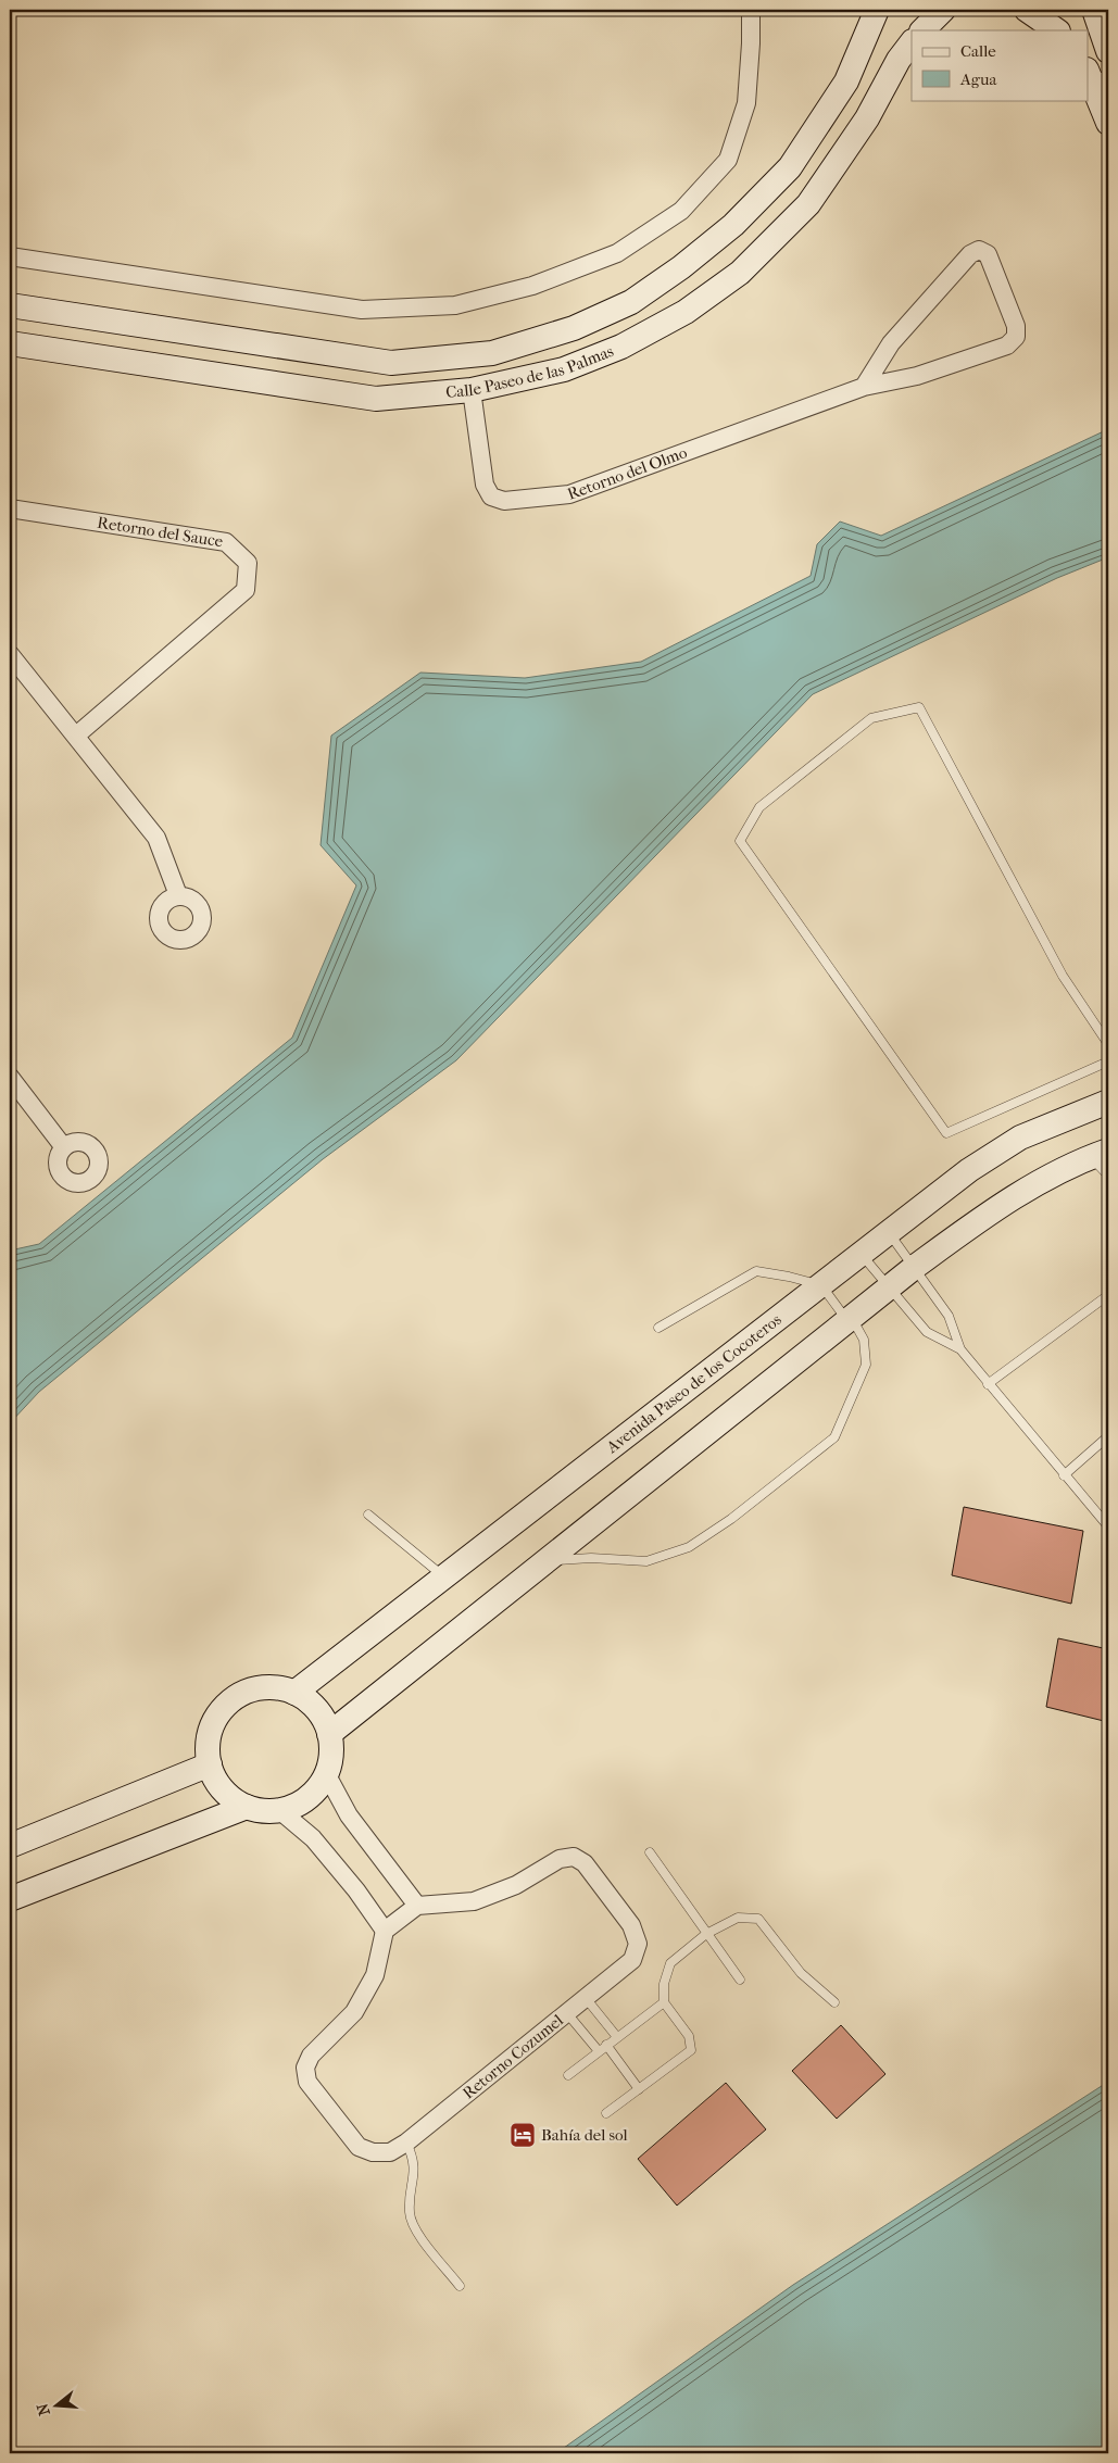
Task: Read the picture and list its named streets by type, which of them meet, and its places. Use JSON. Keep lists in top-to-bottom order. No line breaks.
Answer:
{"streets":{"street":["Calle Paseo de las Palmas","Retorno del Olmo","Retorno del Sauce","Avenida Paseo de los Cocoteros","Retorno Cozumel"]},"crossings":[["Calle Paseo de las Palmas","Retorno del Olmo"]],"places":{"hotel":["Bahía del sol"]},"legend":["Calle","Agua"],"north":"left"}
